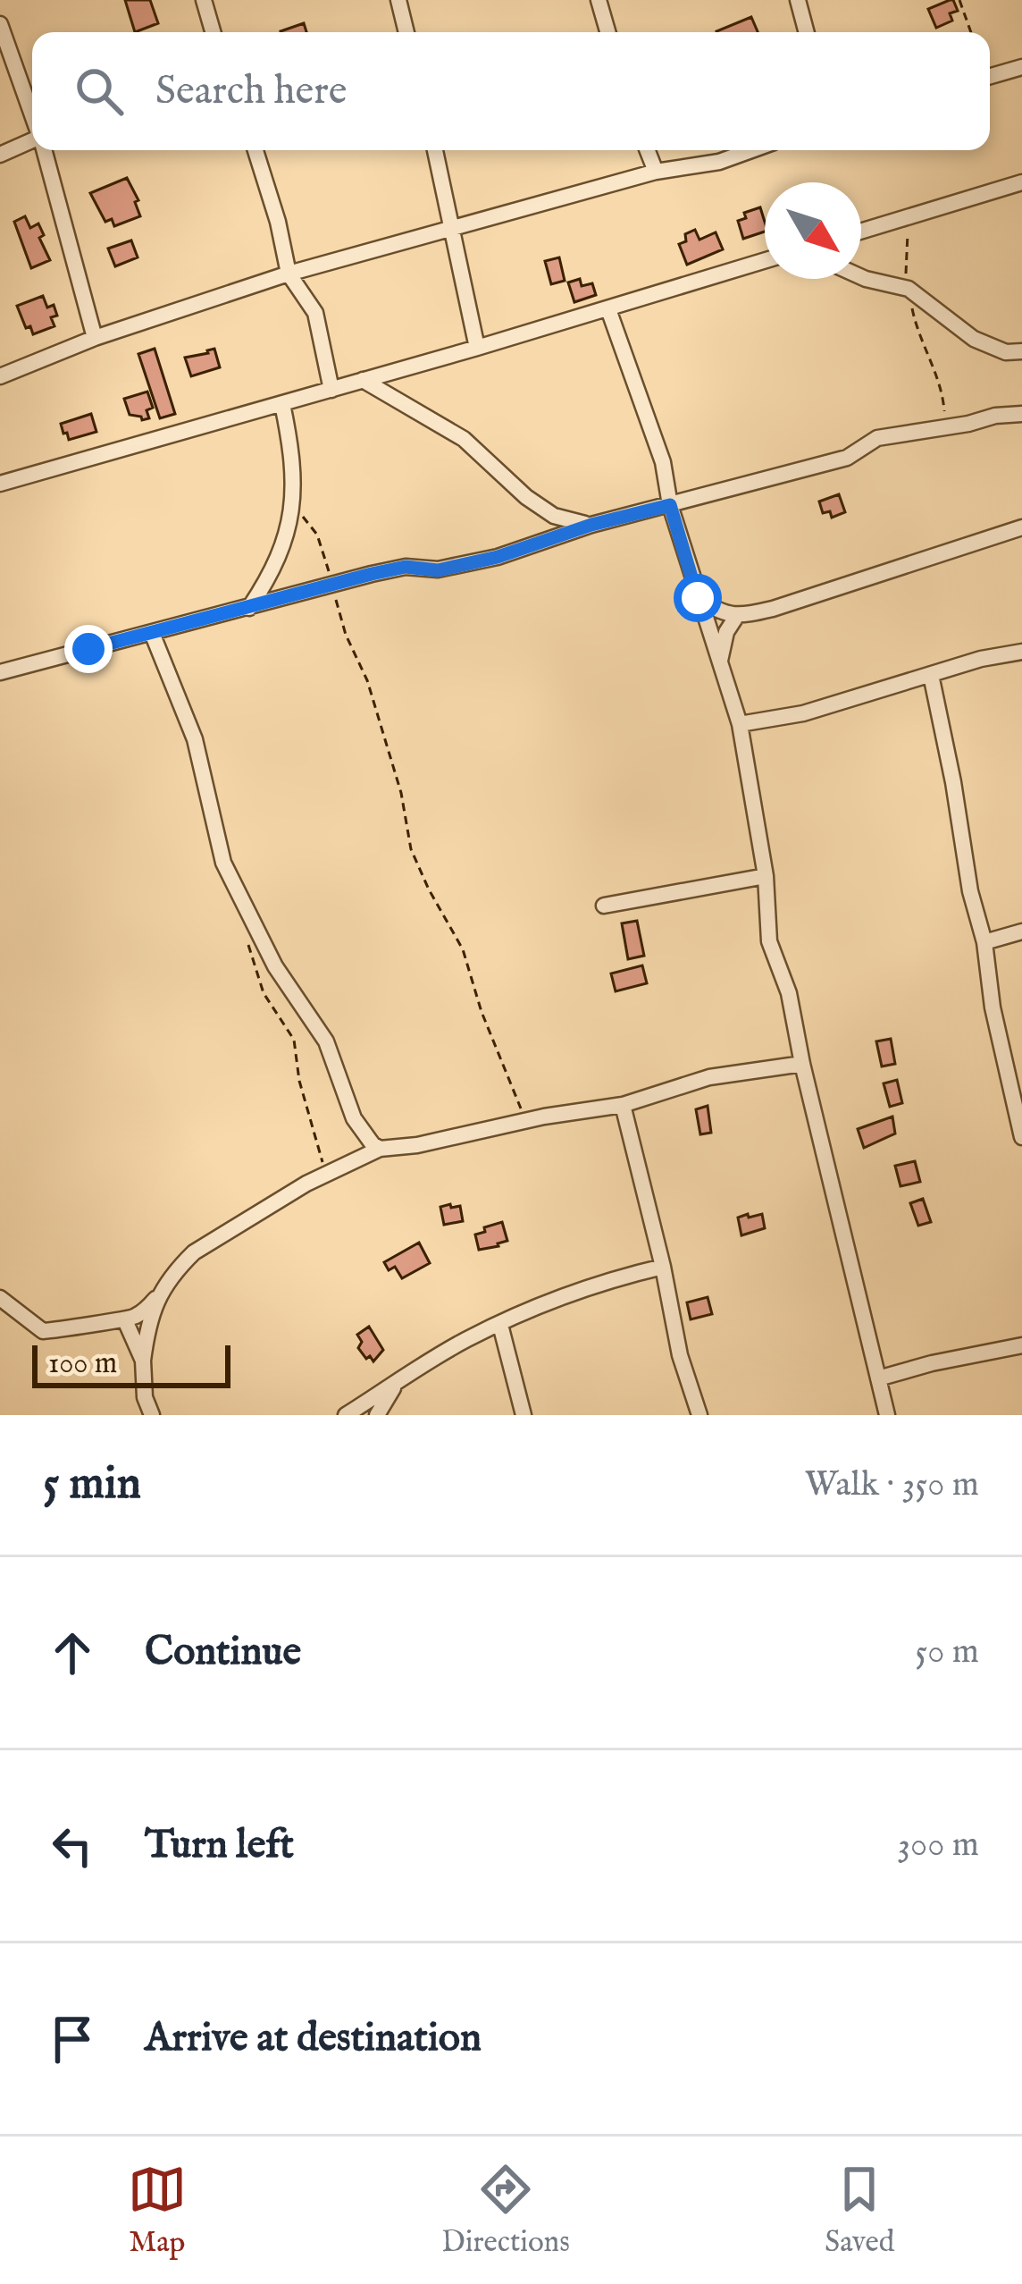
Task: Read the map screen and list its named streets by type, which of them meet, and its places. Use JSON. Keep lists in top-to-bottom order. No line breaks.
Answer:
{"scale_bar":"100 m","north":"bottom right","page":{"search":"Search here","scale":"100 m","heading":["5 min","Walk · 350 m"],"list":[["Continue","50 m"],["Turn left","300 m"],"Arrive at destination"],"nav":["Map","Directions","Saved"]}}
